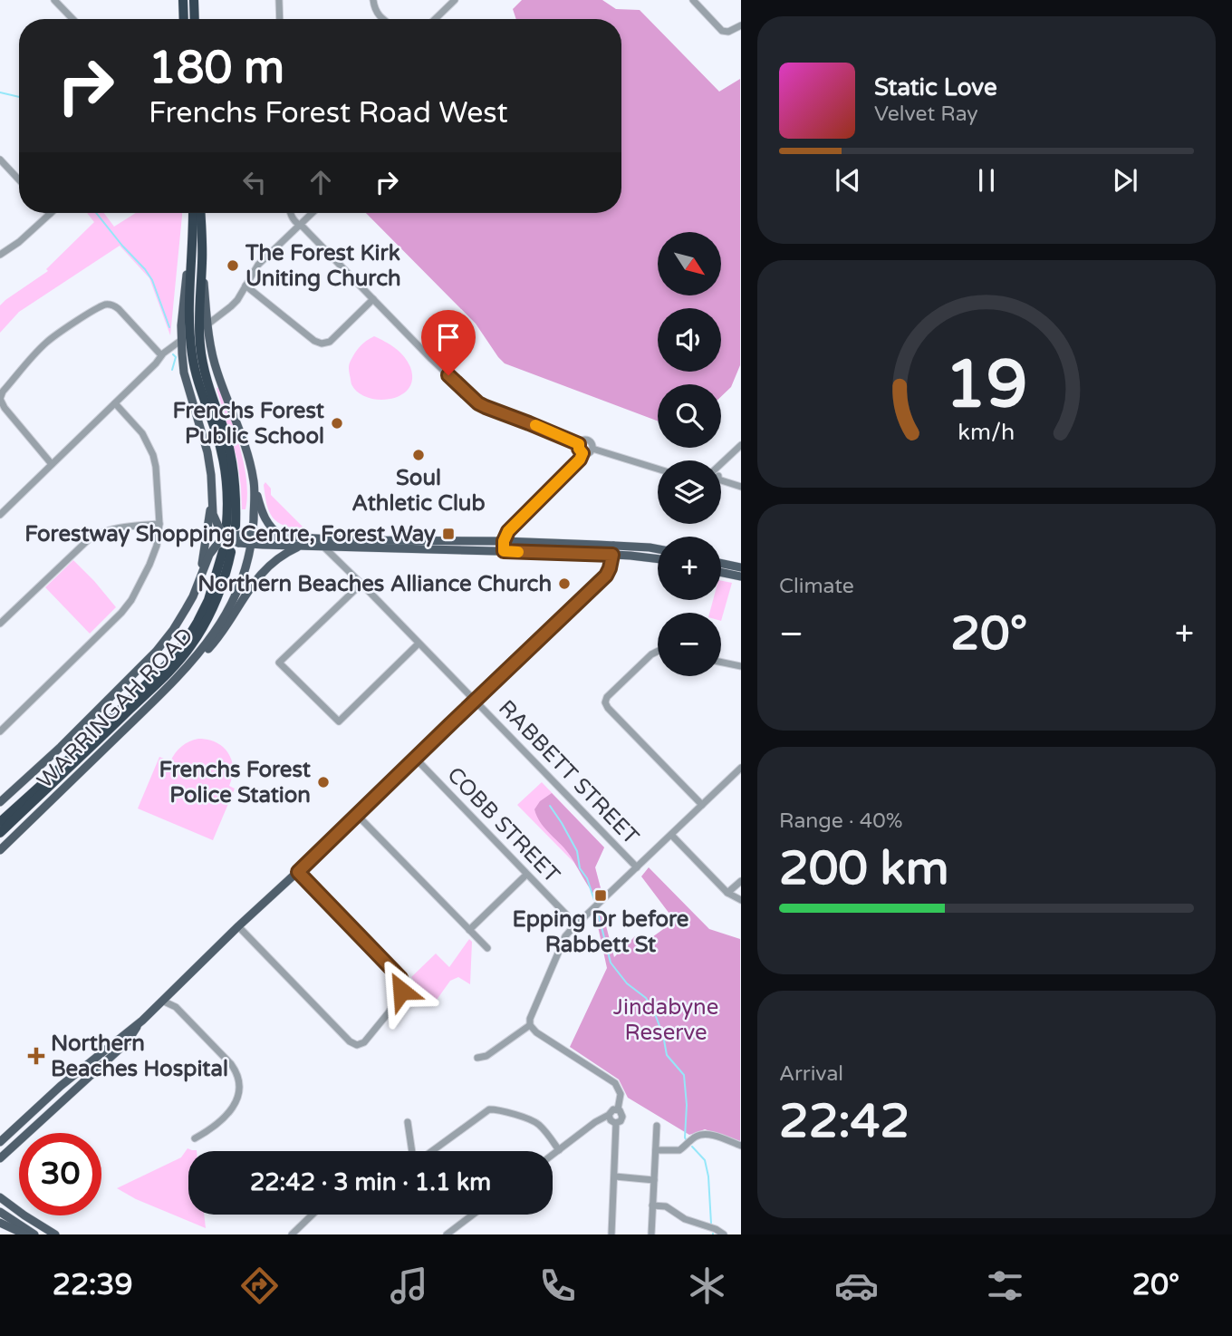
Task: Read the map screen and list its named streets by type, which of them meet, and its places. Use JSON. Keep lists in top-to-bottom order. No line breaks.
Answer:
{"streets":{"highway":["WARRINGAH ROAD"],"street":["RABBETT STREET","COBB STREET"]},"parks":["Jindabyne Reserve"],"places":{"other":["The Forest Kirk Uniting Church","Frenchs Forest Public School","Soul Athletic Club","Northern Beaches Alliance Church","Frenchs Forest Police Station"],"transit":["Forestway Shopping Centre, Forest Way","Epping Dr before Rabbett St"],"health":["Northern Beaches Hospital"]},"north":"bottom right","page":{"turn":["180 m","Frenchs Forest Road West"],"song":["Static Love","Velvet Ray"],"map_buttons":["+","−"],"tile":["Climate",["Range · 40%","200 km"],["Arrival","22:42"]],"heat":["−","20°","+"],"limit":"30","trip":"22:42 · 3 min · 1.1 km","tabs":["22:39","20°"],"gauge":["19","km/h"]}}
